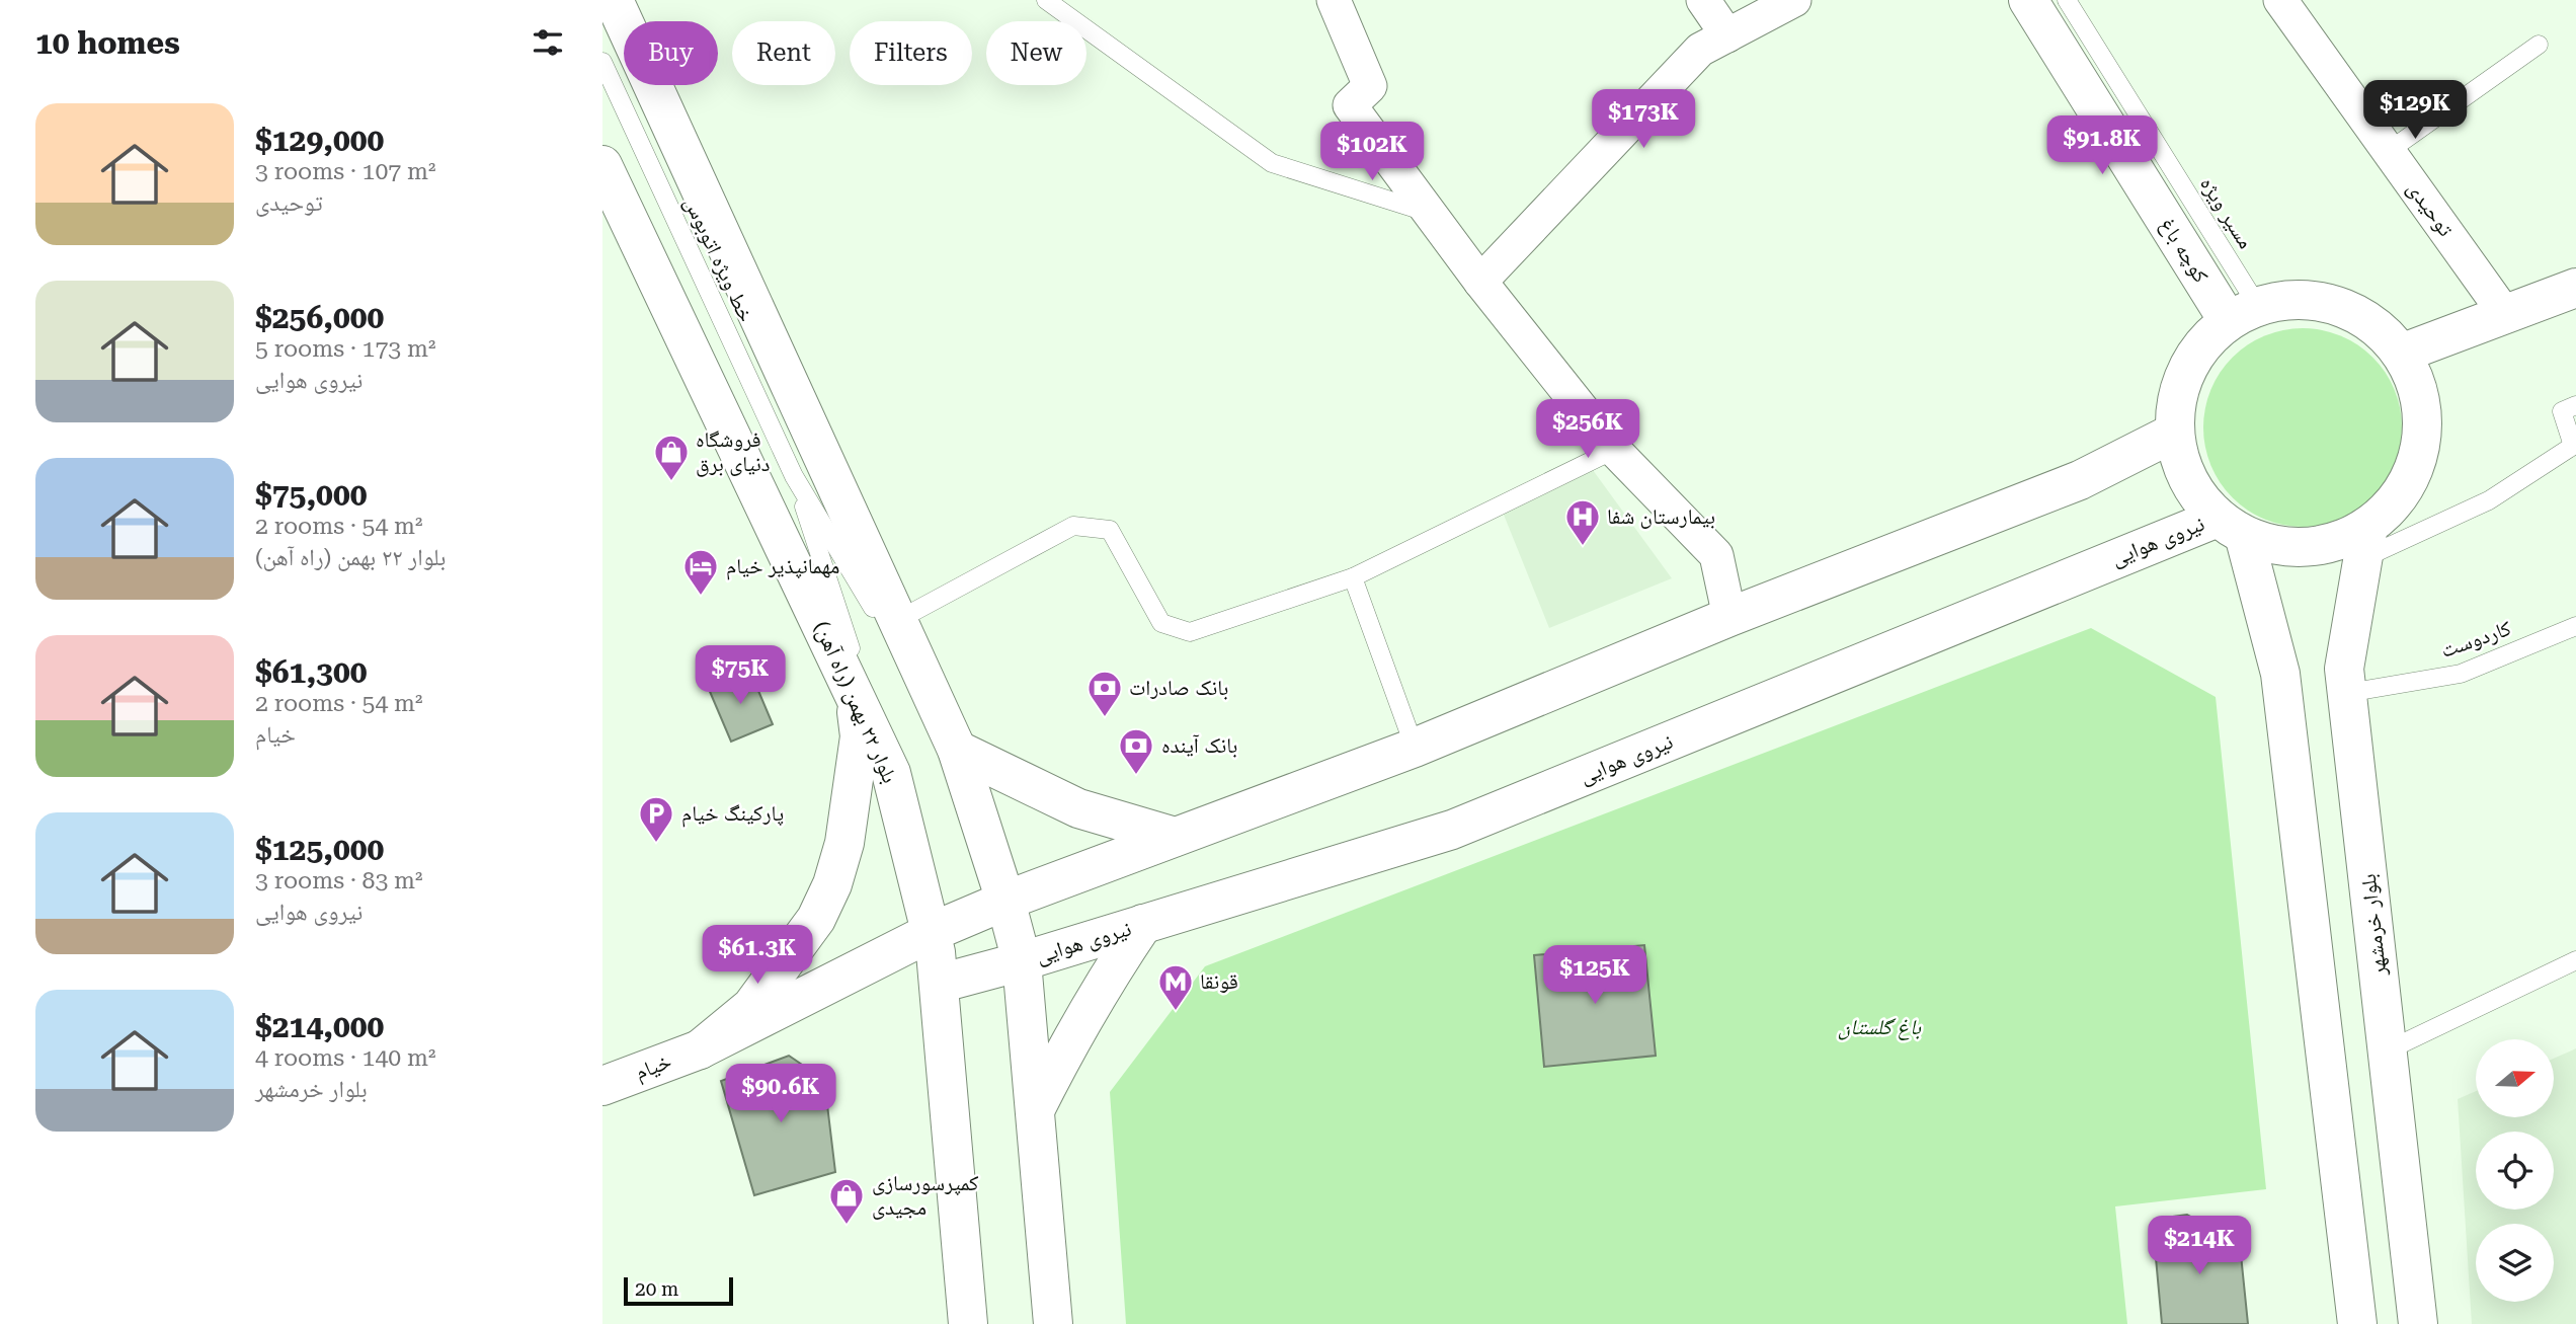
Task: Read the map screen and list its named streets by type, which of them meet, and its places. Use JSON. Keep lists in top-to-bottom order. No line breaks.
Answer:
{"streets":{"main road":["کوچه باغ","نیروی هوایی","بلوار ۲۲ بهمن (راه آهن)","بلوار خرمشهر","خیام"],"street":["توحیدی"],"lane":["مسیر ویژه","خط ویژه اتوبوس","کاردوست"]},"crossings":[["مسیر ویژه","کوچه باغ"],["مسیر ویژه","نیروی هوایی"],["مسیر ویژه","بلوار خرمشهر"],["کوچه باغ","نیروی هوایی"],["کوچه باغ","بلوار خرمشهر"],["نیروی هوایی","بلوار ۲۲ بهمن (راه آهن)"],["نیروی هوایی","بلوار خرمشهر"],["کاردوست","بلوار خرمشهر"],["بلوار ۲۲ بهمن (راه آهن)","خیام"]],"parks":["باغ گلستان"],"places":{"shop":["فروشگاه دنیای برق","کمپرسورسازی مجیدی"],"hospital":["بیمارستان شفا"],"hotel":["مهمانپذیر خیام"],"bank":["بانک صادرات","بانک آینده"],"parking":["پارکینگ خیام"],"metro station":["قونقا"]},"scale_bar":"20 m","north":"right","page":{"heading":"10 homes","chip":["Buy","Rent","Filters","New"],"price":["$129K","$173K","$91.8K","$102K","$256K","$75K","$61.3K","$125K","$90.6K","$214K"],"list":[{"name":"$129,000","note":"3 rooms · 107 m² · توحیدی"},{"name":"$256,000","note":"5 rooms · 173 m² · نیروی هوایی"},{"name":"$75,000","note":"2 rooms · 54 m² · بلوار ۲۲ بهمن (راه آهن)"},{"name":"$61,300","note":"2 rooms · 54 m² · خیام"},{"name":"$125,000","note":"3 rooms · 83 m² · نیروی هوایی"},{"name":"$214,000","note":"4 rooms · 140 m² · بلوار خرمشهر"}],"scale":"20 m"}}
